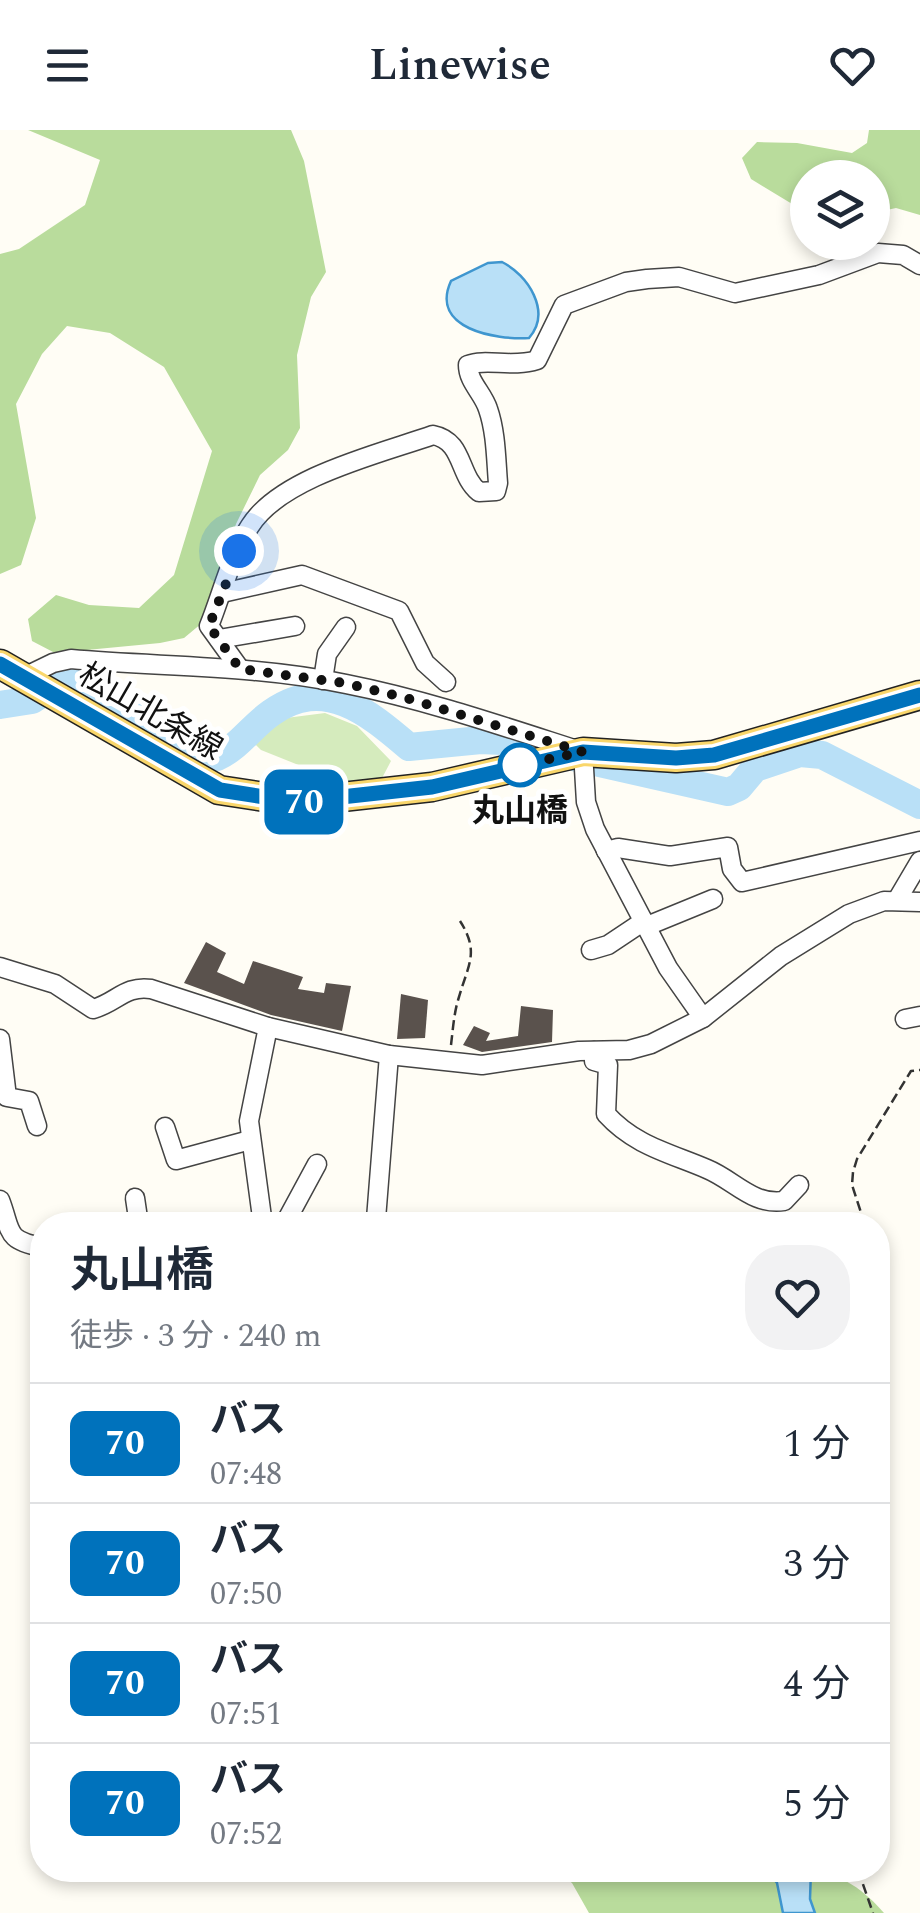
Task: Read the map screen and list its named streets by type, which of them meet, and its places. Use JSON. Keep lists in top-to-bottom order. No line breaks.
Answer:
{"streets":{"main road":["松山北条線"]},"places":["丸山橋"],"lines":["bus line 70"],"page":{"header":"Linewise","on_map":"70","heading":["丸山橋","徒歩 · 3 分 · 240 m"],"list":[{"mark":"70","name":"バス","note":"07:48","value":"1 分"},{"mark":"70","name":"バス","note":"07:50","value":"3 分"},{"mark":"70","name":"バス","note":"07:51","value":"4 分"},{"mark":"70","name":"バス","note":"07:52","value":"5 分"}]}}
